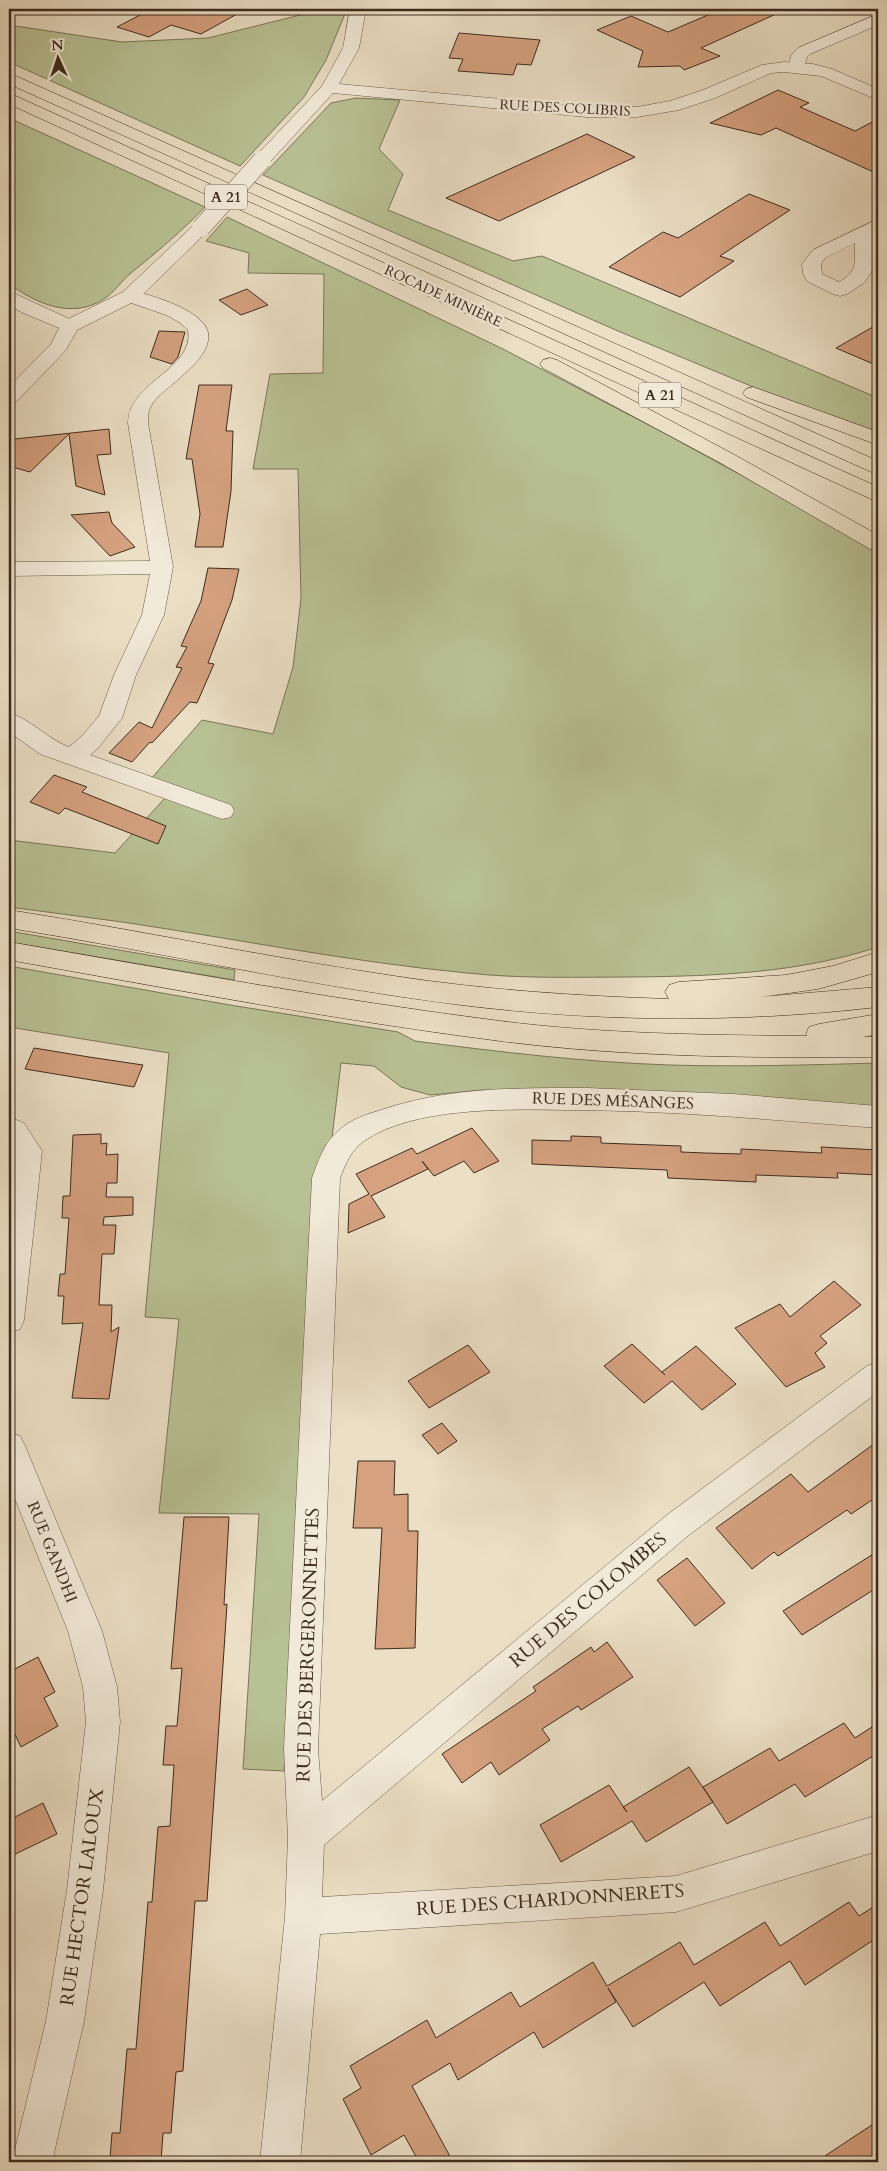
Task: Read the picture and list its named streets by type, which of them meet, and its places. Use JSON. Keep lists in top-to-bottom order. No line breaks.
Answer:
{"streets":{"highway":["A 21","ROCADE MINIÈRE"],"street":["RUE DES COLIBRIS","RUE DES MÉSANGES","RUE GANDHI","RUE DES COLOMBES","RUE DES BERGERONNETTES","RUE HECTOR LALOUX","RUE DES CHARDONNERETS"]},"crossings":[["RUE DES MÉSANGES","RUE DES BERGERONNETTES"],["RUE GANDHI","RUE HECTOR LALOUX"],["RUE DES COLOMBES","RUE DES BERGERONNETTES"],["RUE DES BERGERONNETTES","RUE DES CHARDONNERETS"]],"north":"top"}
